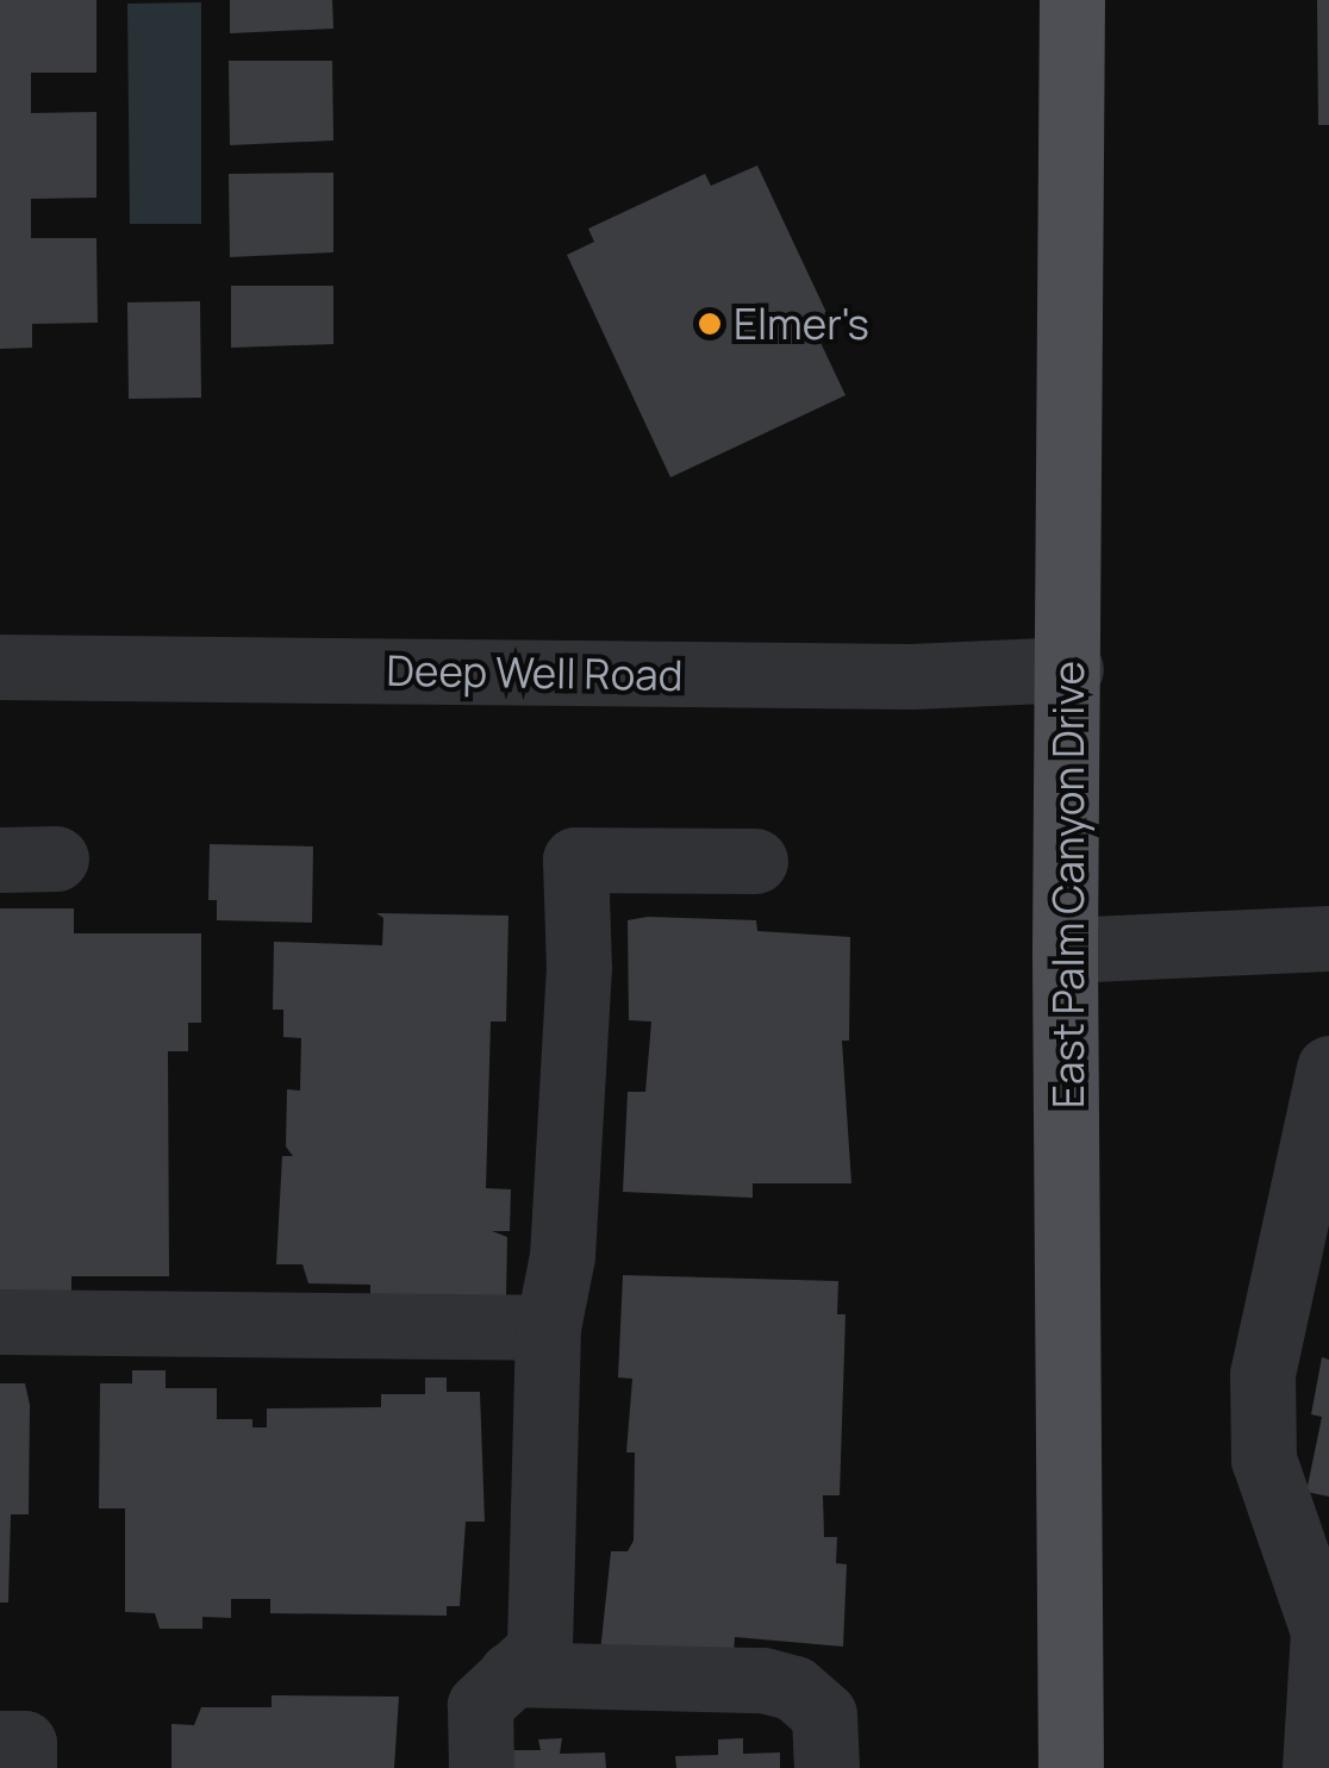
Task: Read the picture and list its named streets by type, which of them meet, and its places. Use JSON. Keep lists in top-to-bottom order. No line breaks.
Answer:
{"streets":{"main road":["East Palm Canyon Drive"],"street":["Deep Well Road"]},"crossings":[["Deep Well Road","East Palm Canyon Drive"]],"places":["Elmer's"]}
